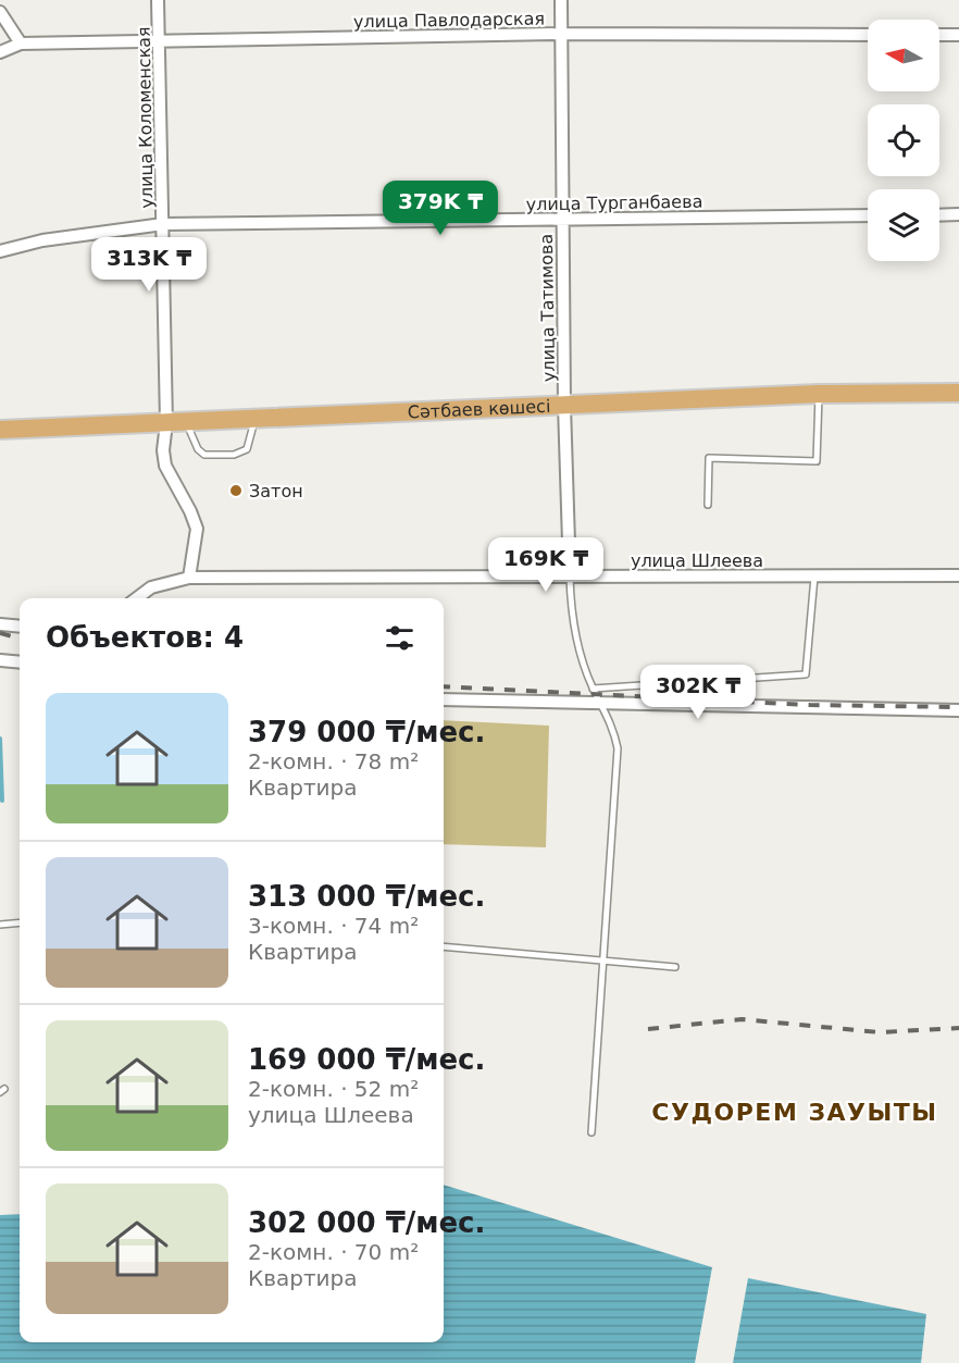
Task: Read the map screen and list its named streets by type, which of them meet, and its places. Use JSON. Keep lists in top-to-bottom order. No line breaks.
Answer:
{"streets":{"main road":["Сәтбаев көшесі"],"street":["улица Павлодарская","улица Коломенская","улица Турганбаева","улица Татимова","улица Шлеева"]},"crossings":[["улица Павлодарская","улица Коломенская"],["улица Павлодарская","улица Татимова"],["улица Коломенская","улица Турганбаева"],["улица Коломенская","Сәтбаев көшесі"],["улица Коломенская","улица Шлеева"],["улица Турганбаева","улица Татимова"],["улица Татимова","Сәтбаев көшесі"],["улица Татимова","улица Шлеева"]],"districts":["СУДОРЕМ ЗАУЫТЫ"],"places":["Затон"],"north":"left","page":{"price":["379K ₸","313K ₸","169K ₸","302K ₸"],"heading":"Объектов: 4","list":[{"name":"379 000 ₸/мес.","note":"2-комн. · 78 m² · Квартира"},{"name":"313 000 ₸/мес.","note":"3-комн. · 74 m² · Квартира"},{"name":"169 000 ₸/мес.","note":"2-комн. · 52 m² · улица Шлеева"},{"name":"302 000 ₸/мес.","note":"2-комн. · 70 m² · Квартира"}]}}
